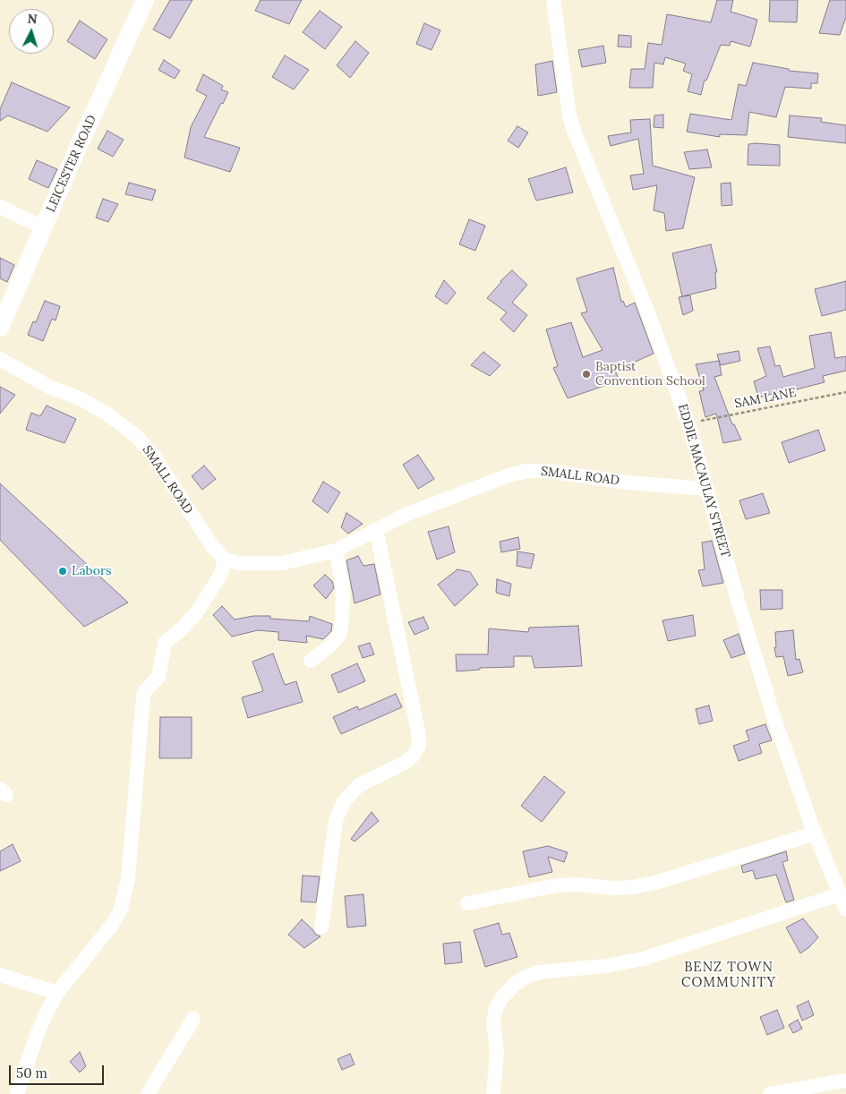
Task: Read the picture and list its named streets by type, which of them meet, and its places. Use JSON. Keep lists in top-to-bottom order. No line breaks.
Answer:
{"streets":{"street":["LEICESTER ROAD","SMALL ROAD","EDDIE MACAULAY STREET"],"path":["SAM LANE"]},"crossings":[["SAM LANE","EDDIE MACAULAY STREET"],["SMALL ROAD","EDDIE MACAULAY STREET"]],"districts":["BENZ TOWN COMMUNITY"],"places":["Baptist Convention School","Labors"],"scale_bar":"50 m","north":"top"}
